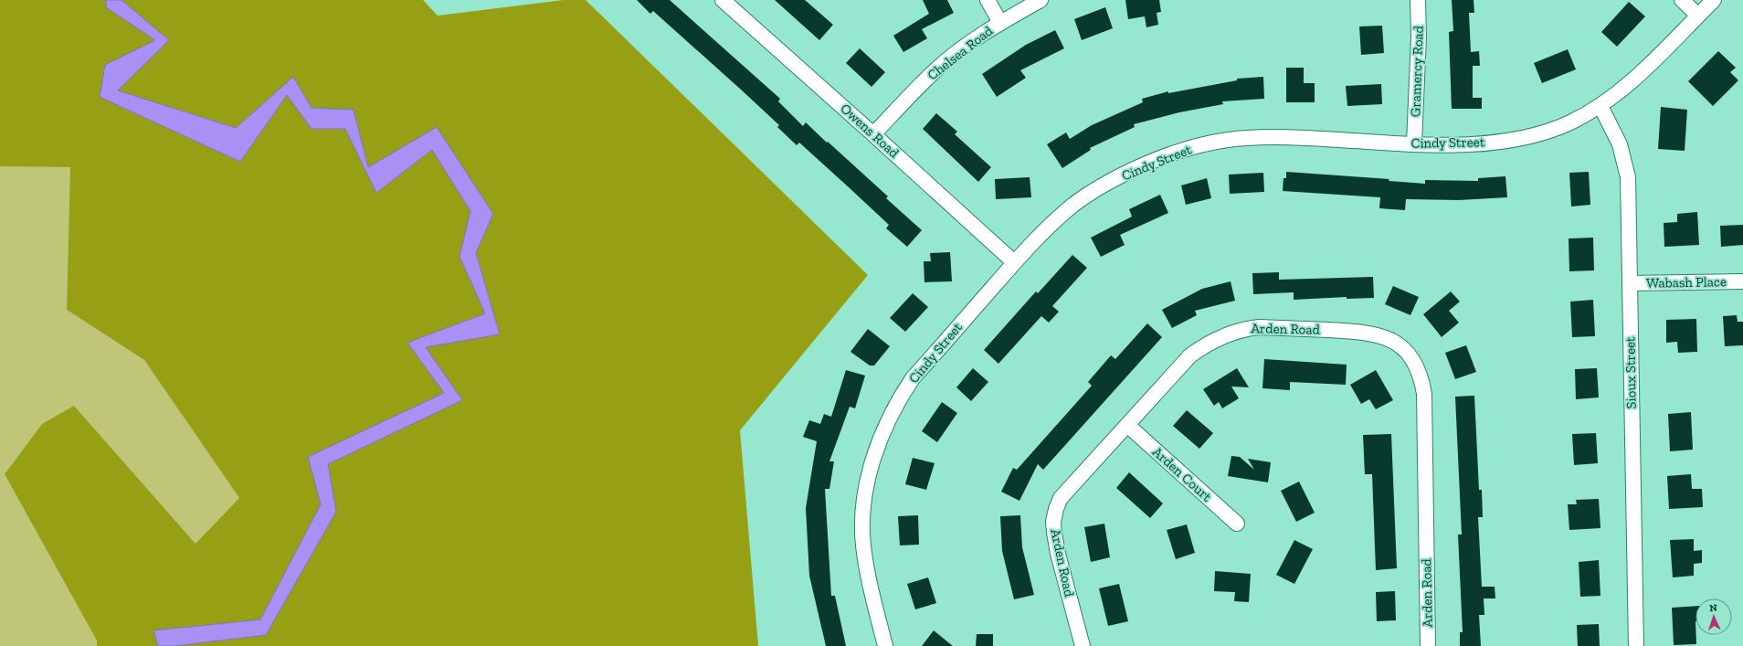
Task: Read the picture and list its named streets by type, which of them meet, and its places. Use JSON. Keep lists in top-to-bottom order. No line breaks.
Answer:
{"streets":{"street":["Chelsea Road","Gramercy Road","Owens Road","Cindy Street","Wabash Place","Arden Road","Sioux Street","Arden Court"]},"crossings":[["Chelsea Road","Owens Road"],["Gramercy Road","Cindy Street"],["Owens Road","Cindy Street"],["Cindy Street","Sioux Street"],["Wabash Place","Sioux Street"],["Arden Road","Arden Court"]],"north":"top"}
